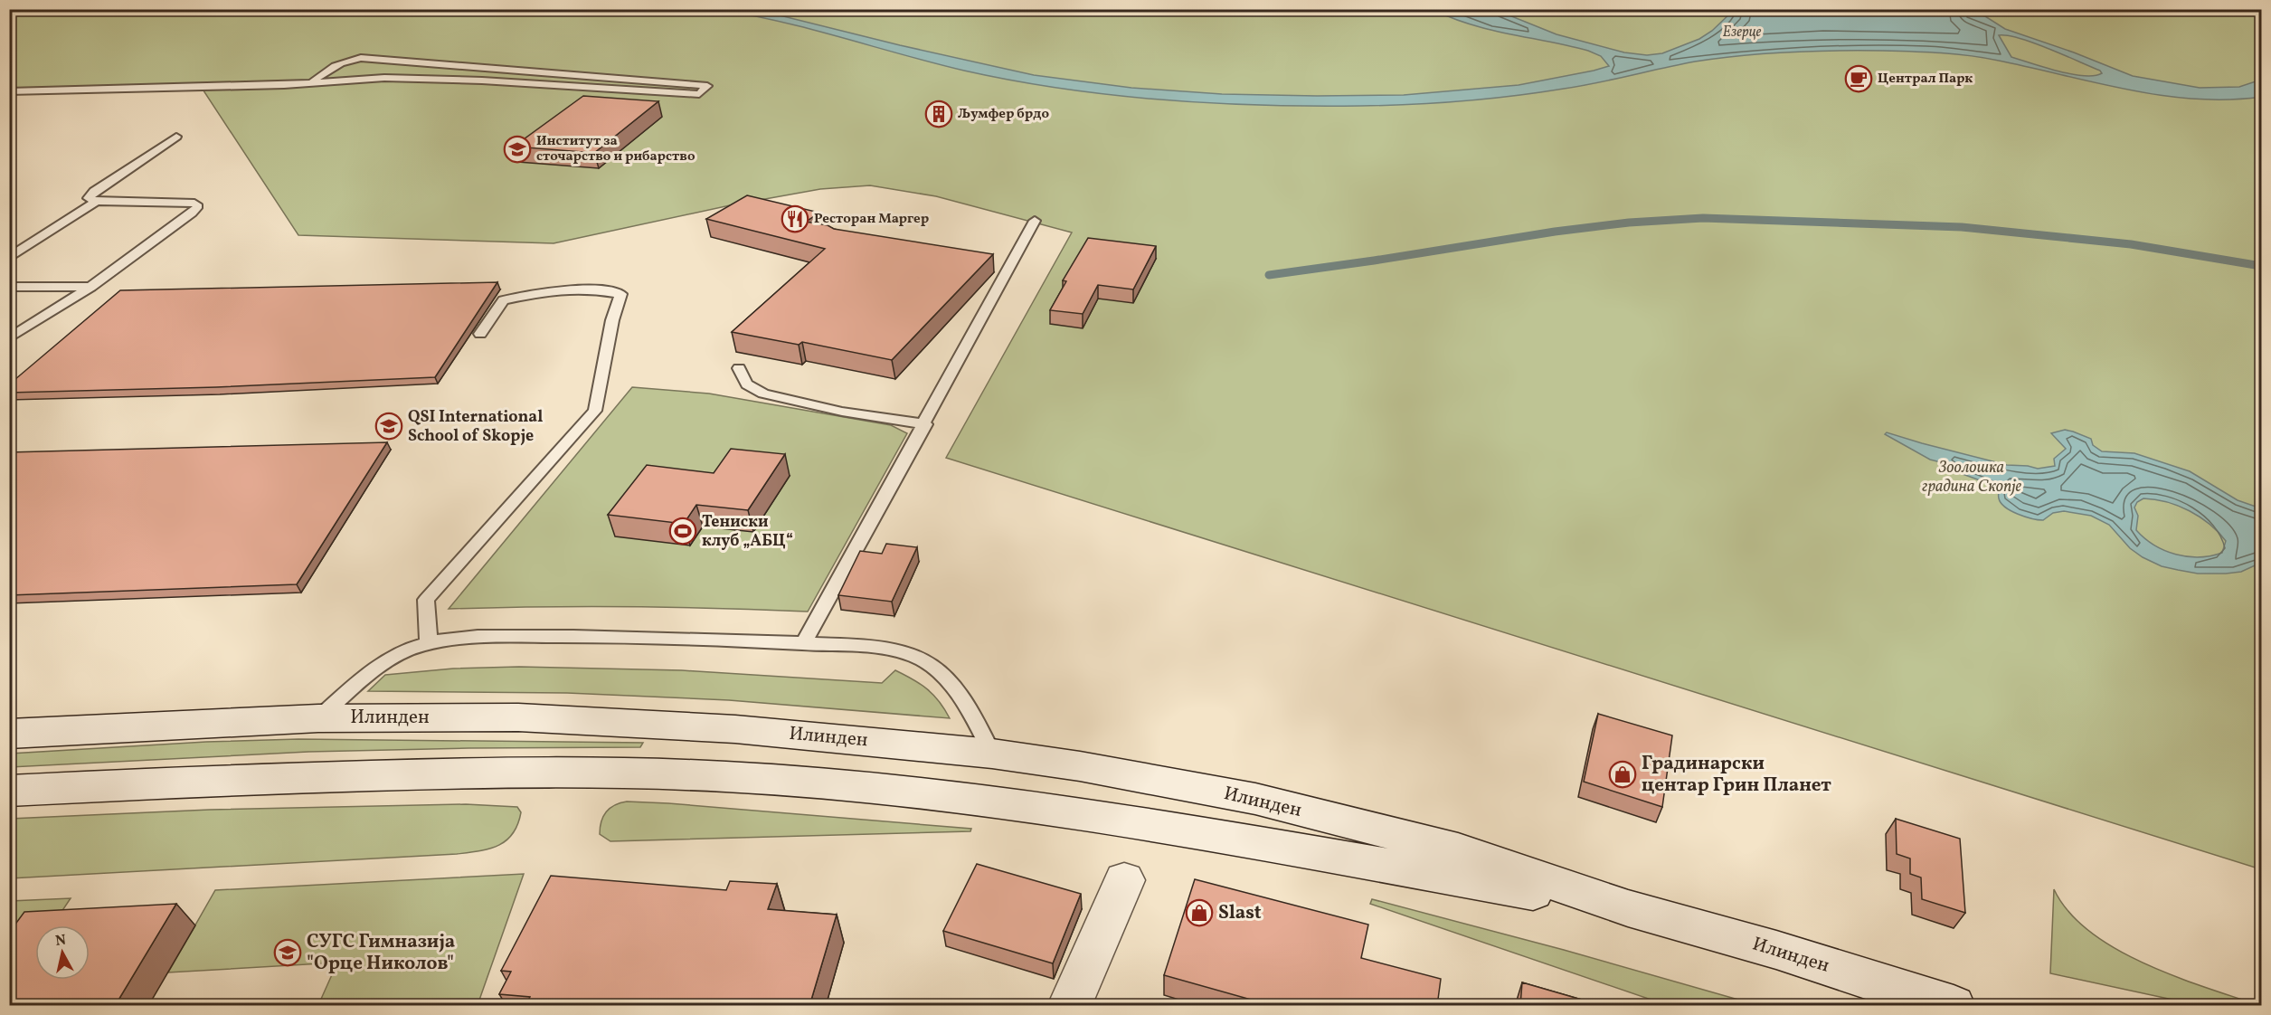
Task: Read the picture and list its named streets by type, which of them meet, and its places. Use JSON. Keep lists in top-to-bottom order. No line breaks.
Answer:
{"streets":{"street":["Илинден"]},"water":["Езерце"],"parks":["Зоолошка градина Скопје"],"places":{"cafe":["Централ Парк"],"building":["Љумфер брдо"],"school or university":["Институт за сточарство и рибарство","QSI International School of Skopje","СУГС Гимназија \"Орце Николов\""],"restaurant":["Ресторан Маргер"],"sports":["Тениски клуб „АБЦ“"],"shop":["Градинарски центар Грин Планет","Slast"]},"north":"top"}
